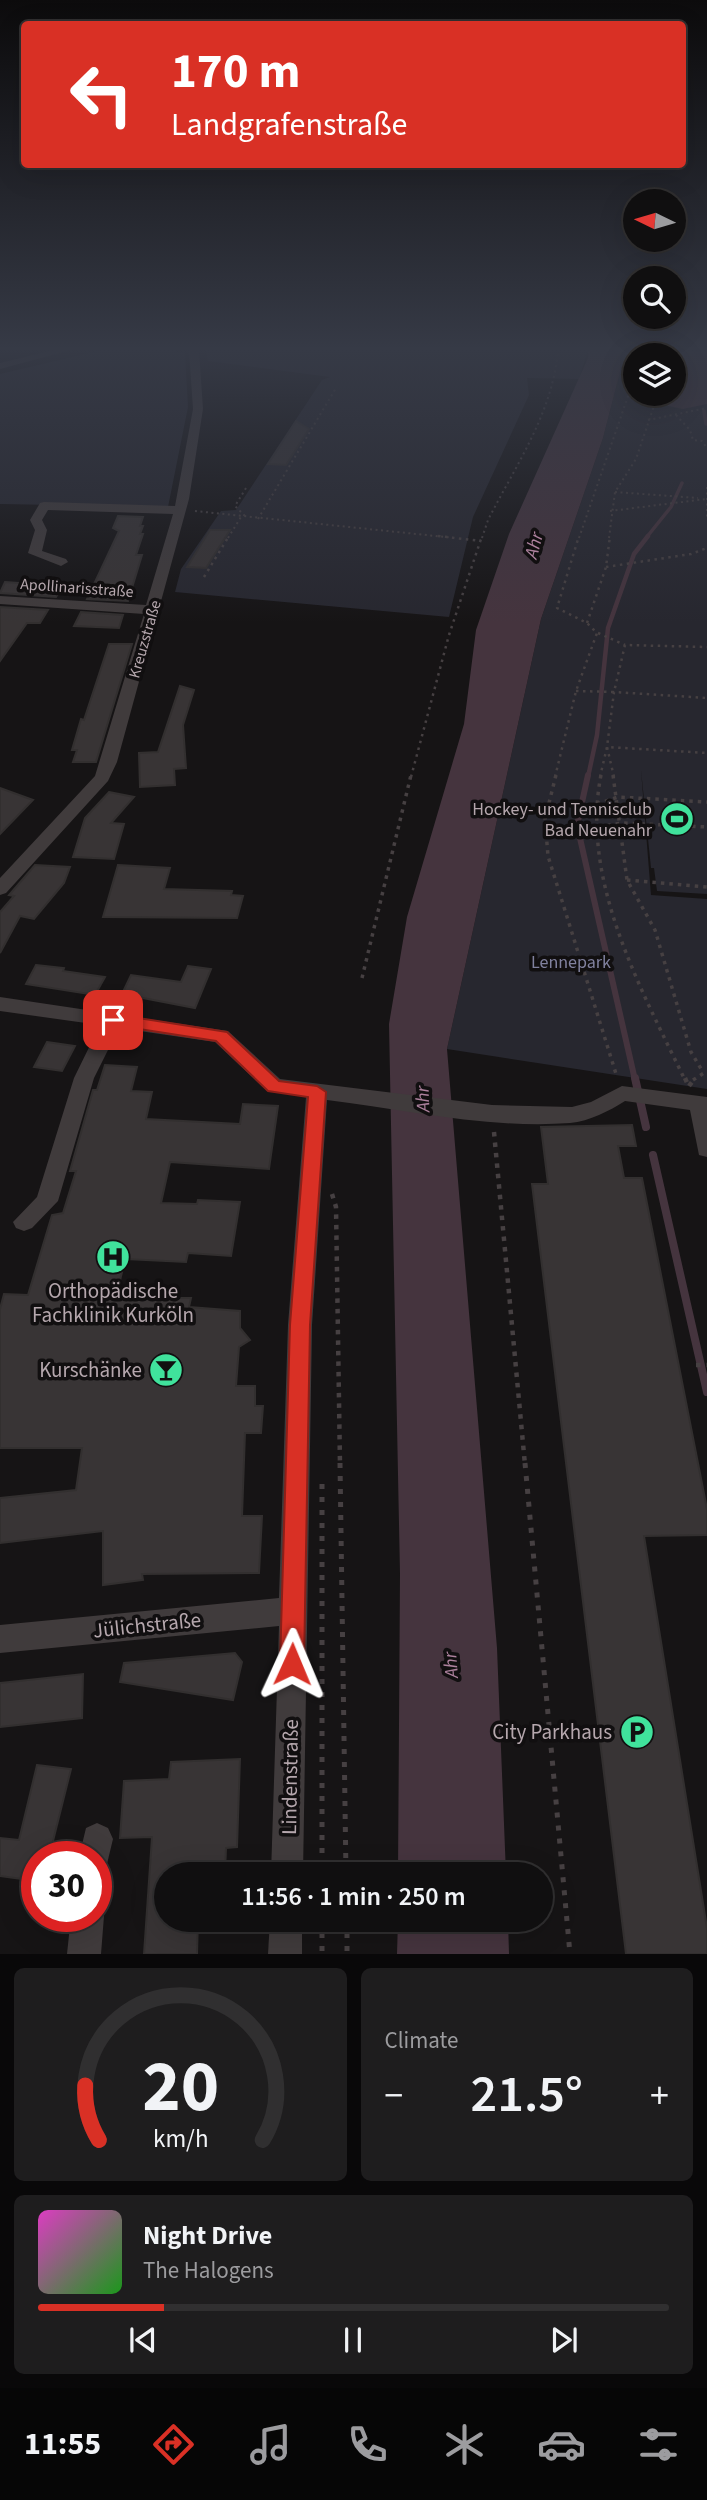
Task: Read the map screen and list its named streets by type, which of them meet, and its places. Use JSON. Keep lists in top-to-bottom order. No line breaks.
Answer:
{"streets":{"street":["Apollinarisstraße","Kreuzstraße","Jülichstraße","Lindenstraße"]},"crossings":[["Apollinarisstraße","Kreuzstraße"],["Jülichstraße","Lindenstraße"]],"water":["Ahr"],"parks":["Lennepark"],"places":{"sports":["Hockey- und Tennisclub Bad Neuenahr"],"hospital":["Orthopädische Fachklinik Kurköln"],"bar":["Kurschänke"],"parking":["City Parkhaus"]},"north":"left","page":{"turn":["170 m","Landgrafenstraße"],"limit":"30","trip":"11:56 · 1 min · 250 m","tile":"Climate","heat":["−","21.5°","+"],"song":["Night Drive","The Halogens"],"tabs":"11:55","gauge":["20","km/h"]}}
